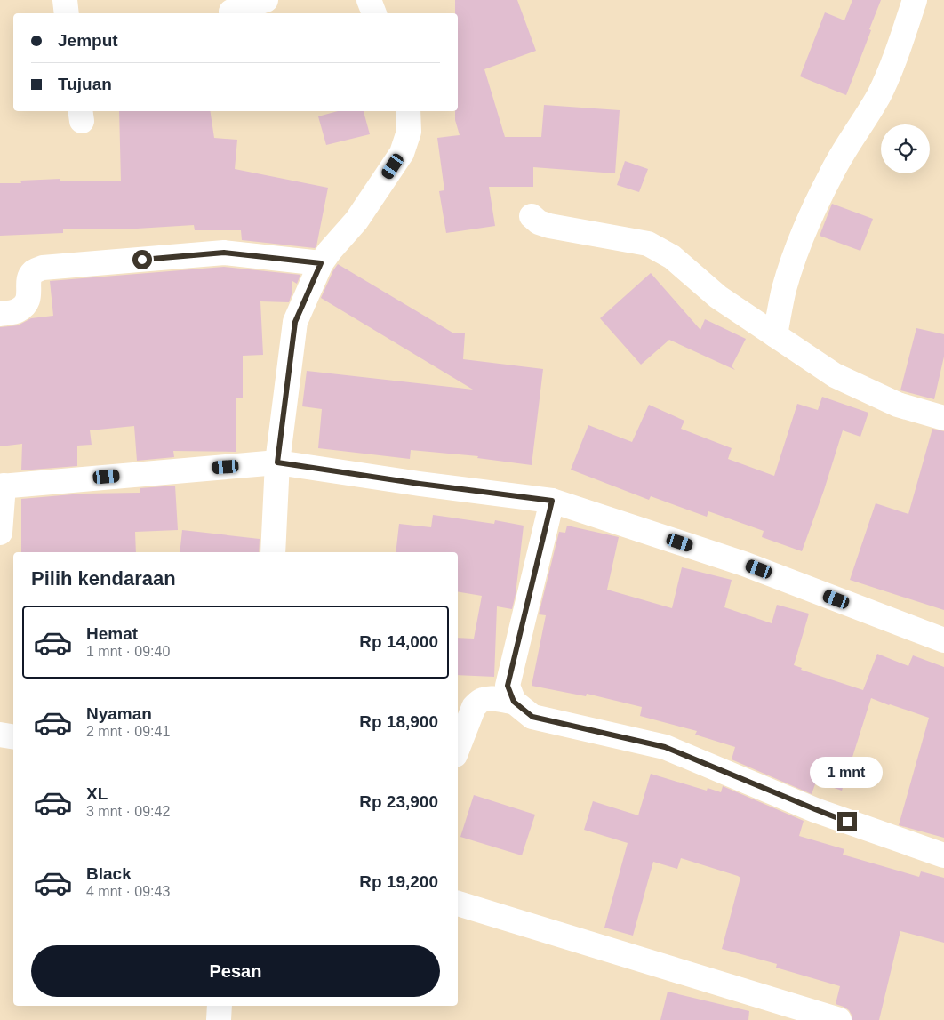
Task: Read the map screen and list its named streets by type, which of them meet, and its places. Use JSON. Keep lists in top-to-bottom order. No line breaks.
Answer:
{"page":{"banner":["Jemput","Tujuan"],"heading":"Pilih kendaraan","list":[{"name":"Hemat","note":"1 mnt · 09:40","value":"Rp 14,000"},{"name":"Nyaman","note":"2 mnt · 09:41","value":"Rp 18,900"},{"name":"XL","note":"3 mnt · 09:42","value":"Rp 23,900"},{"name":"Black","note":"4 mnt · 09:43","value":"Rp 19,200"}],"bubble":"1 mnt","buttons":"Pesan"}}
